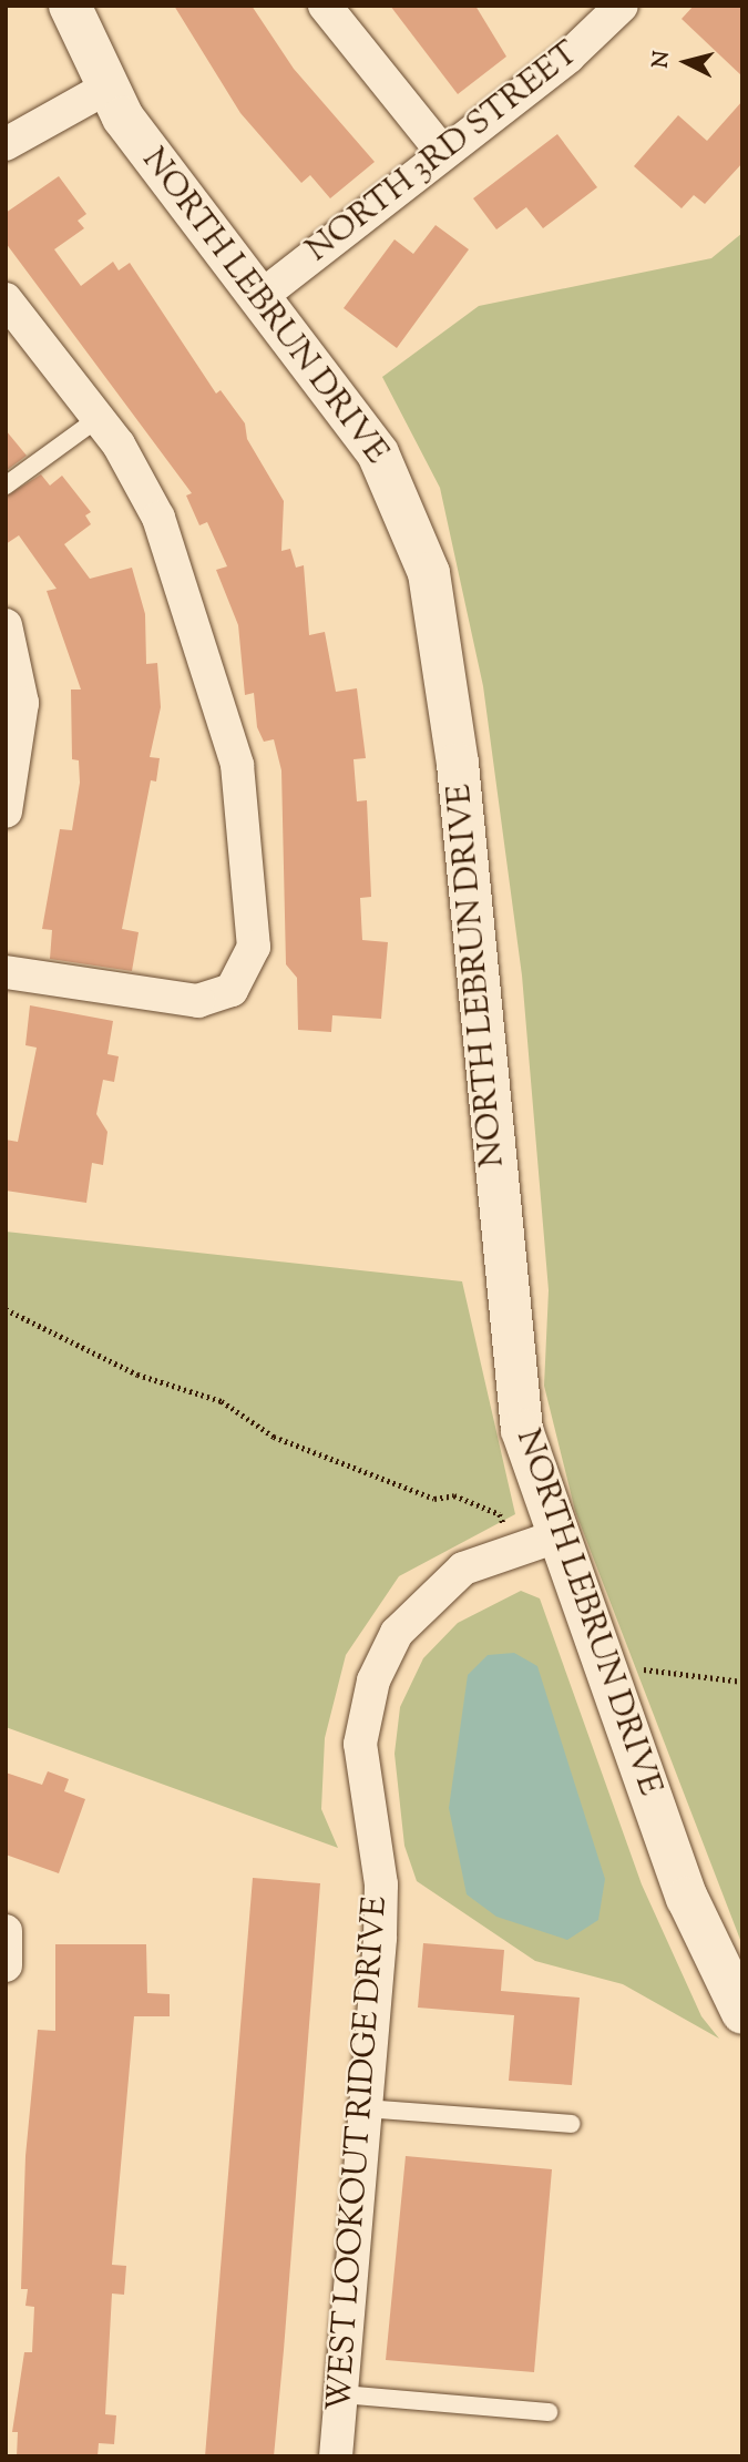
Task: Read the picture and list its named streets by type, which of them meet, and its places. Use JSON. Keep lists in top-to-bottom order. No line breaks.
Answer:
{"streets":{"street":["NORTH 3RD STREET","NORTH LEBRUN DRIVE","WEST LOOKOUT RIDGE DRIVE"]},"crossings":[["NORTH 3RD STREET","NORTH LEBRUN DRIVE"],["NORTH LEBRUN DRIVE","WEST LOOKOUT RIDGE DRIVE"]],"north":"left"}
